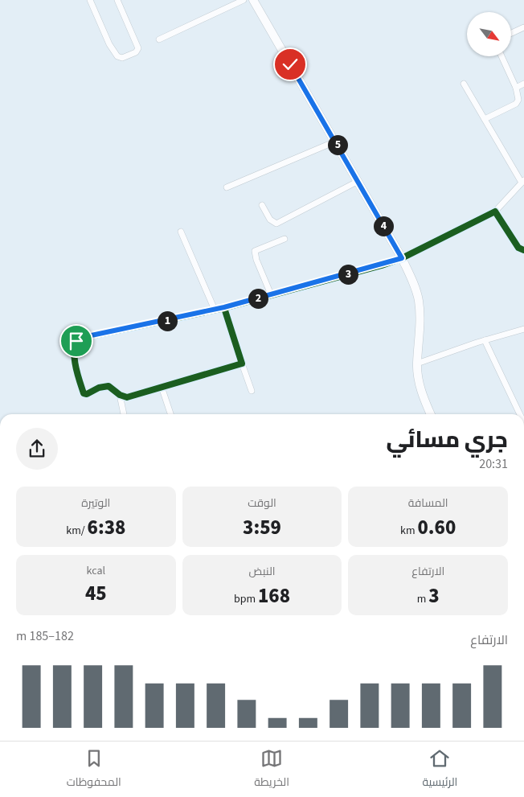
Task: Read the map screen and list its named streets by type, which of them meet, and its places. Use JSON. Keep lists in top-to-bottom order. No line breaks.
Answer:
{"north":"bottom right","page":{"pins":["5","4","3","2","1"],"heading":["جري مسائي","20:31"],"stats":[["المسافة","0.60 km"],["الوقت","3:59"],["الوتيرة","6:38 /km"],["الارتفاع","3 m"],["النبض","168 bpm"],["kcal","45"]],"chart":["الارتفاع","182–185 m"],"tabs":["الرئيسية","الخريطة","المحفوظات"]}}
